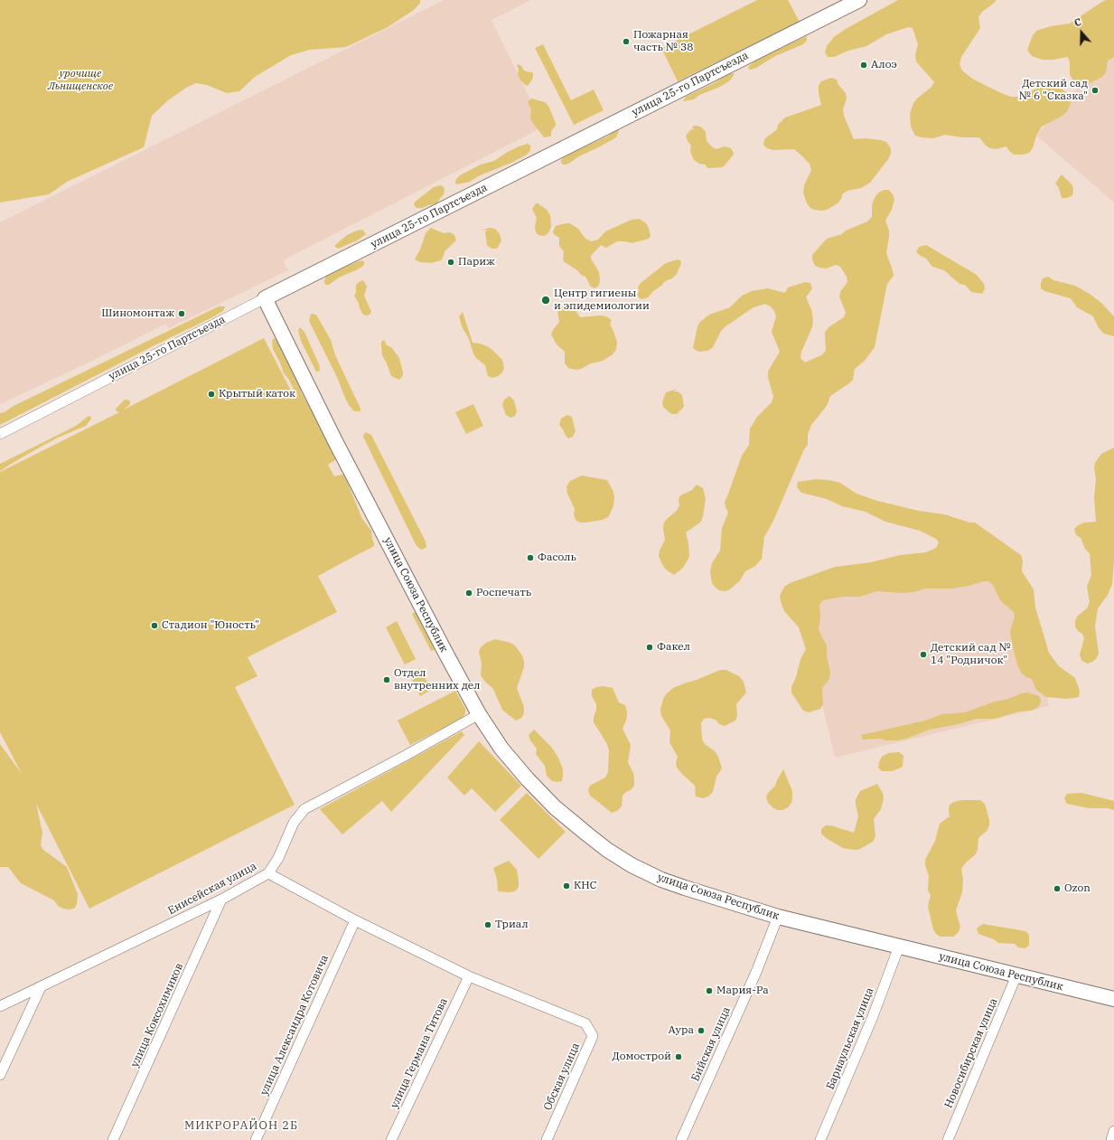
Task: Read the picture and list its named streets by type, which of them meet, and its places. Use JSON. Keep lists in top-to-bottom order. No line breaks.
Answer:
{"streets":{"street":["улица 25-го Партсъезда","улица Союза Республик","Енисейская улица","улица Коксохимиков","улица Александра Котовича","Барнаульская улица","Бийская улица","улица Германа Титова","Новосибирская улица","Обская улица"]},"crossings":[["улица 25-го Партсъезда","улица Союза Республик"],["улица Союза Республик","Енисейская улица"],["улица Союза Республик","Барнаульская улица"],["улица Союза Республик","Бийская улица"],["улица Союза Республик","Новосибирская улица"],["Енисейская улица","улица Коксохимиков"],["улица Германа Титова","Обская улица"]],"districts":["МИКРОРАЙОН 2Б"],"parks":["урочище Льнищенское"],"places":["Пожарная часть № 38","Алоэ","Детский сад № 6 \"Сказка\"","Париж","Центр гигиены и эпидемиологии","Шиномонтаж","Крытый каток","Фасоль","Роспечать","Стадион \"Юность\"","Факел","Детский сад № 14 \"Родничок\"","Отдел внутренних дел","КНС","Ozon","Триал","Мария-Ра","Аура","Домострой"],"north":"top"}
